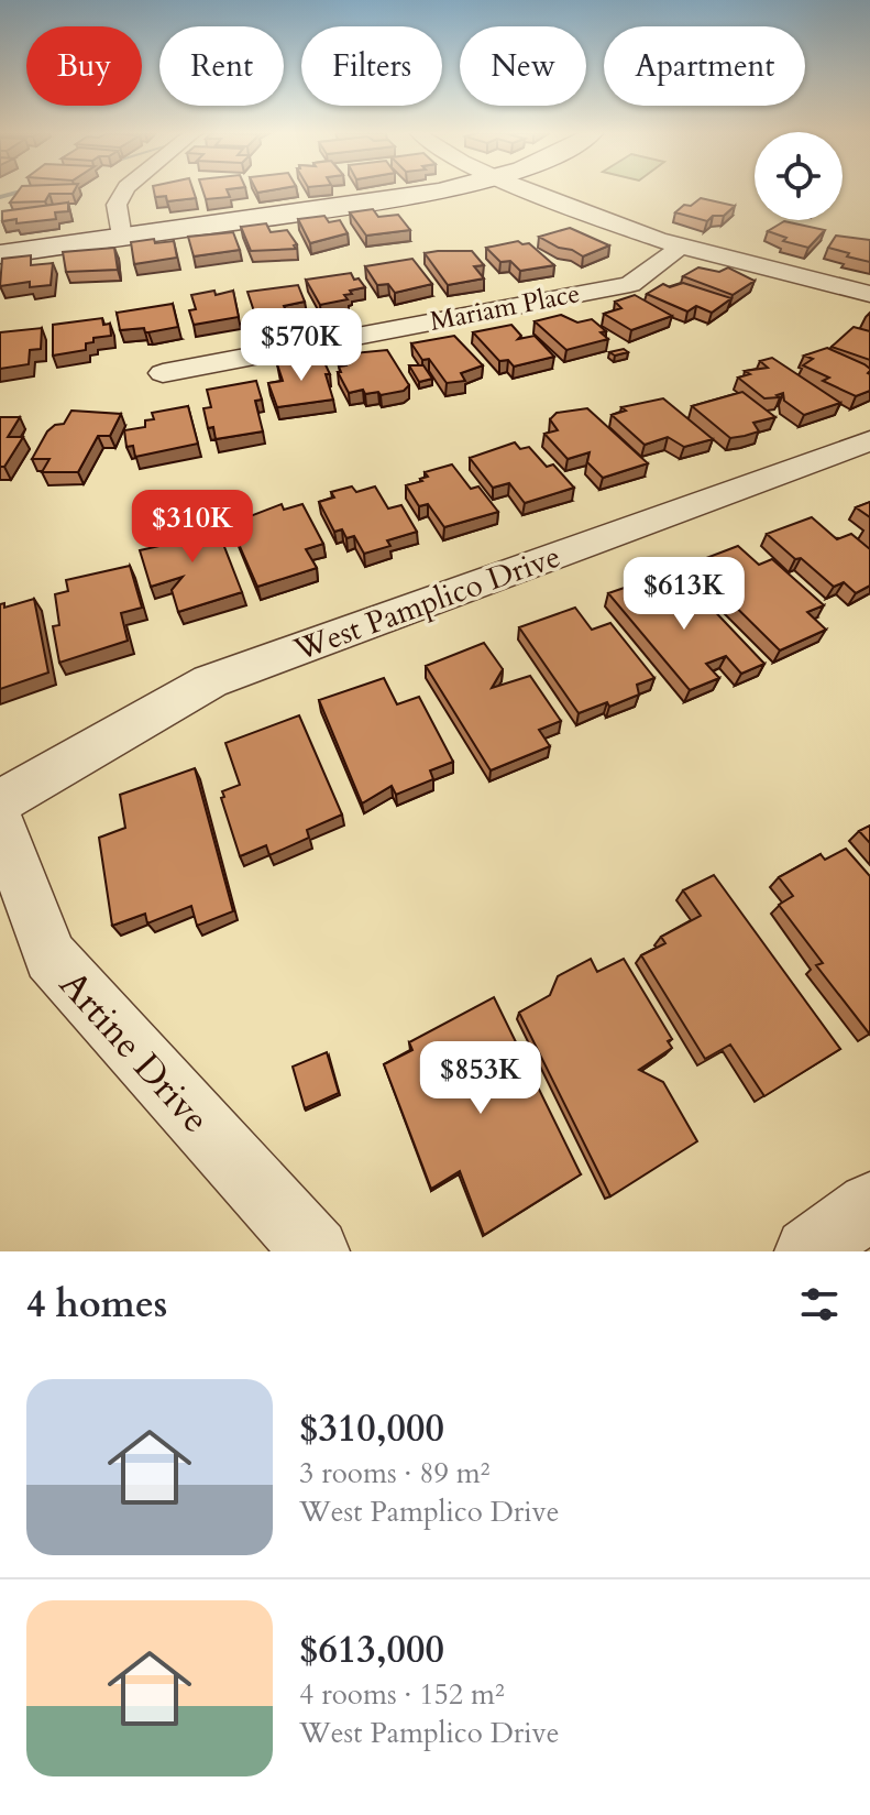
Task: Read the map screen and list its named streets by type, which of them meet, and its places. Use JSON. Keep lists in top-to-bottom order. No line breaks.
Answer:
{"streets":{"street":["Mariam Place","West Pamplico Drive","Artine Drive"]},"page":{"chip":["Buy","Rent","Filters","New","Apartment"],"price":["$570K","$310K","$613K","$853K"],"heading":"4 homes","list":[{"name":"$310,000","note":"3 rooms · 89 m² · West Pamplico Drive"},{"name":"$613,000","note":"4 rooms · 152 m² · West Pamplico Drive"}]}}
